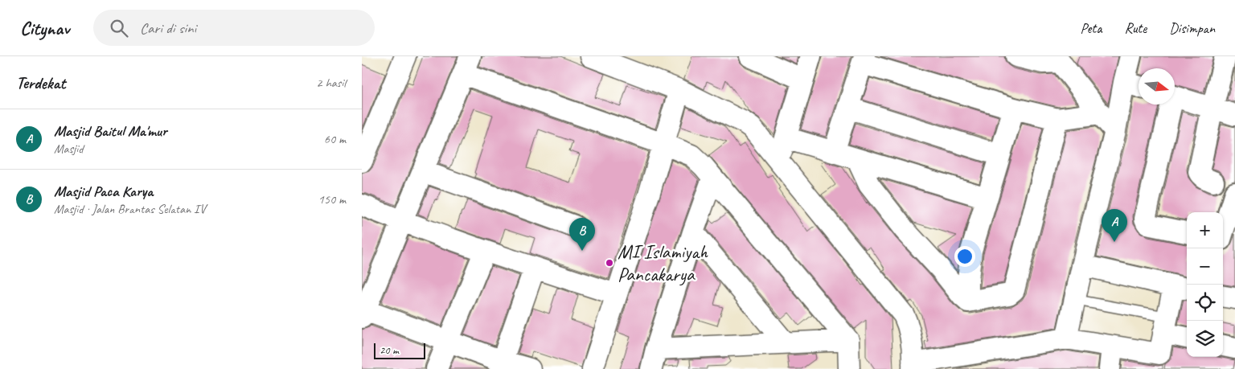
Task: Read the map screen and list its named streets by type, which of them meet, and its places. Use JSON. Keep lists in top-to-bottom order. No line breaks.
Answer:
{"places":["MI Islamiyah Pancakarya"],"scale_bar":"20 m","north":"right","page":{"header":"Citynav","search":"Cari di sini","nav":["Peta","Rute","Disimpan"],"heading":["Terdekat","2 hasil"],"list":[{"mark":"A","name":"Masjid Baitul Ma'mur","note":"Masjid","value":"60 m"},{"mark":"B","name":"Masjid Paca Karya","note":"Masjid · Jalan Brantas Selatan IV","value":"150 m"}],"pins":["A","B"],"map_buttons":["+","−"],"scale":"20 m"}}
